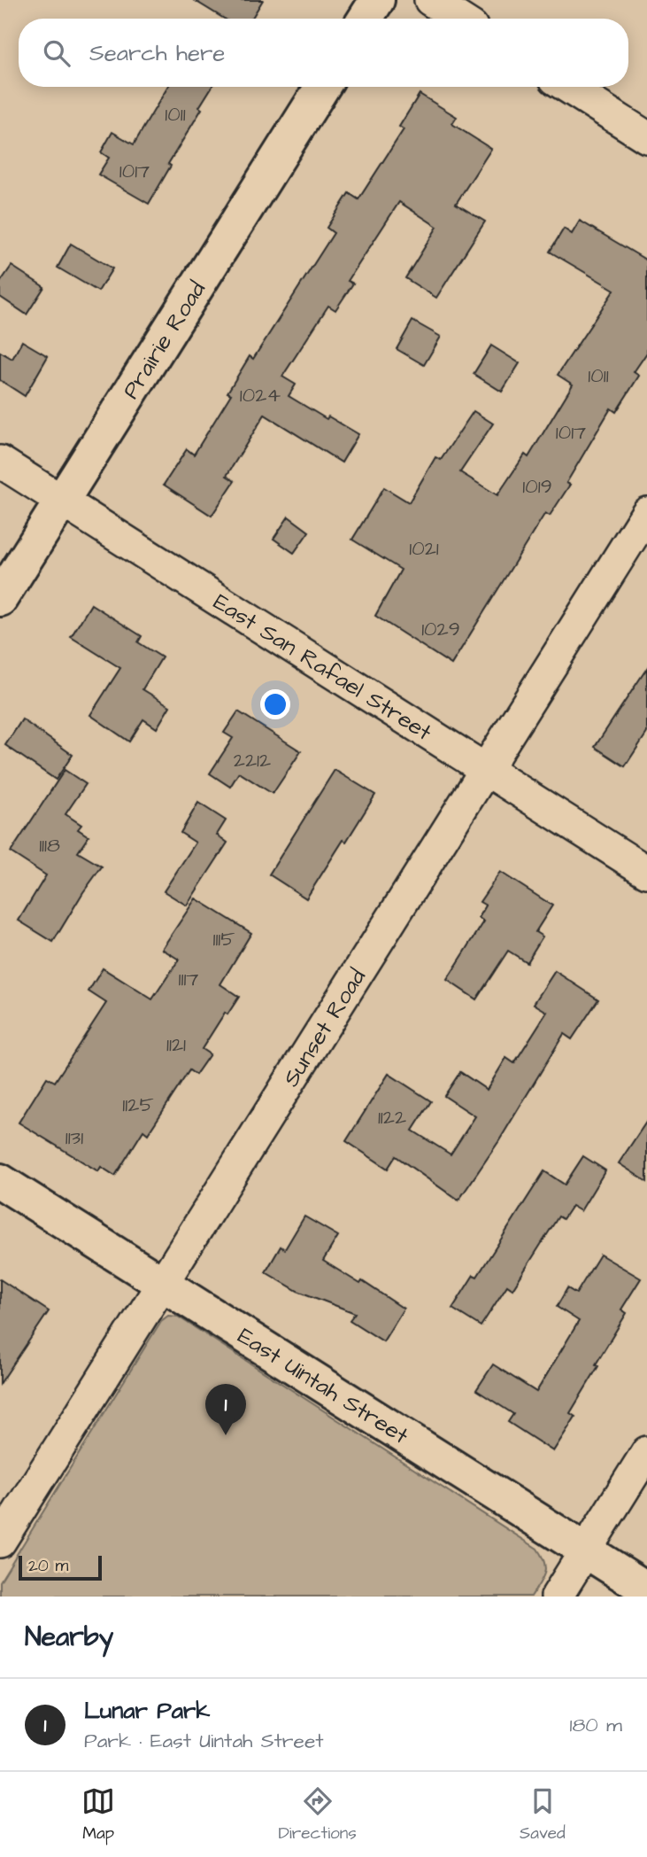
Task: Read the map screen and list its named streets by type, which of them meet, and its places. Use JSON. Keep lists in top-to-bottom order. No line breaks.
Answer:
{"streets":{"main road":["Prairie Road","East Uintah Street"],"street":["East San Rafael Street","Sunset Road"]},"crossings":[["Prairie Road","East San Rafael Street"],["East San Rafael Street","Sunset Road"],["Sunset Road","East Uintah Street"]],"house_numbers":["1011","1017","1011","1024","1017","1019","1021","1029","2212","1118","1115","1117","1121","1125","1122","1131"],"scale_bar":"20 m","page":{"search":"Search here","pins":"1","scale":"20 m","heading":"Nearby","list":[{"mark":"1","name":"Lunar Park","note":"Park · East Uintah Street","value":"180 m"}],"nav":["Map","Directions","Saved"]}}
